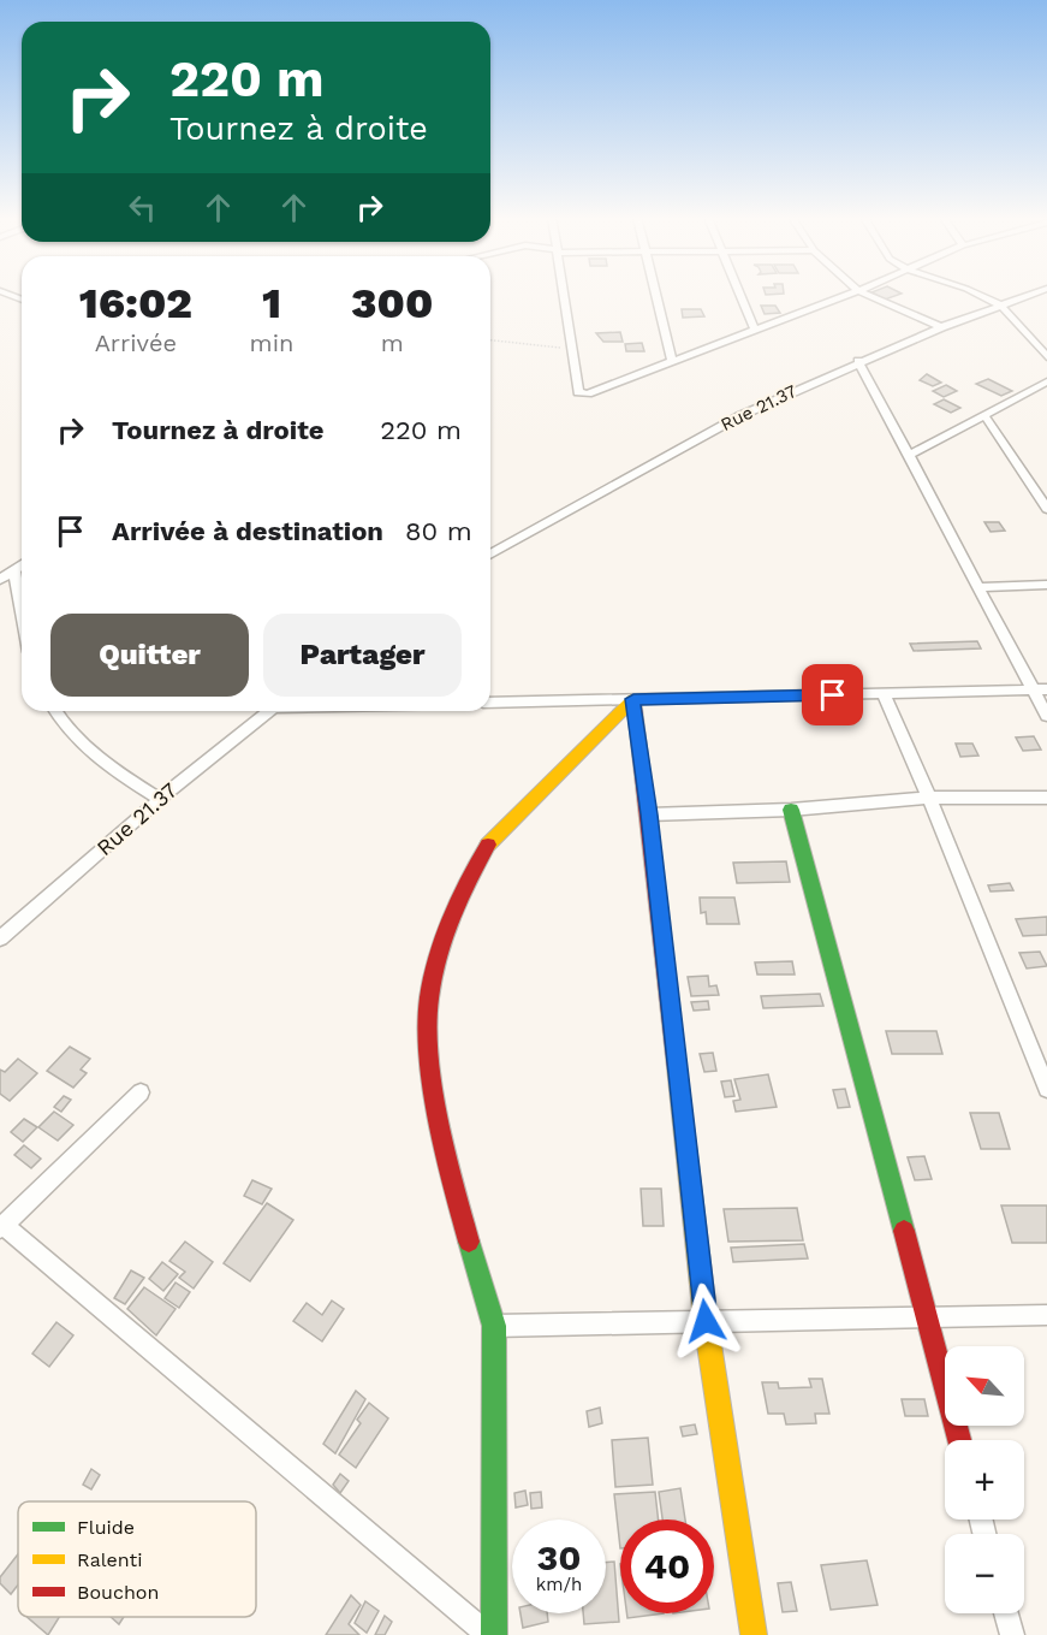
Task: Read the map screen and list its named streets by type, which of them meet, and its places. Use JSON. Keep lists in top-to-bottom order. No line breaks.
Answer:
{"streets":{"street":["Rue 21.37"]},"legend":["Fluide","Ralenti","Bouchon"],"north":"top left","page":{"turn":["220 m","Tournez à droite"],"eta":["16:02","Arrivée","1","min","300","m"],"list":[{"name":"Tournez à droite","value":"220 m"},{"name":"Arrivée à destination","value":"80 m"}],"buttons":["Quitter","Partager"],"map_buttons":["+","−"],"speed":"30 km/h","limit":"40"}}
